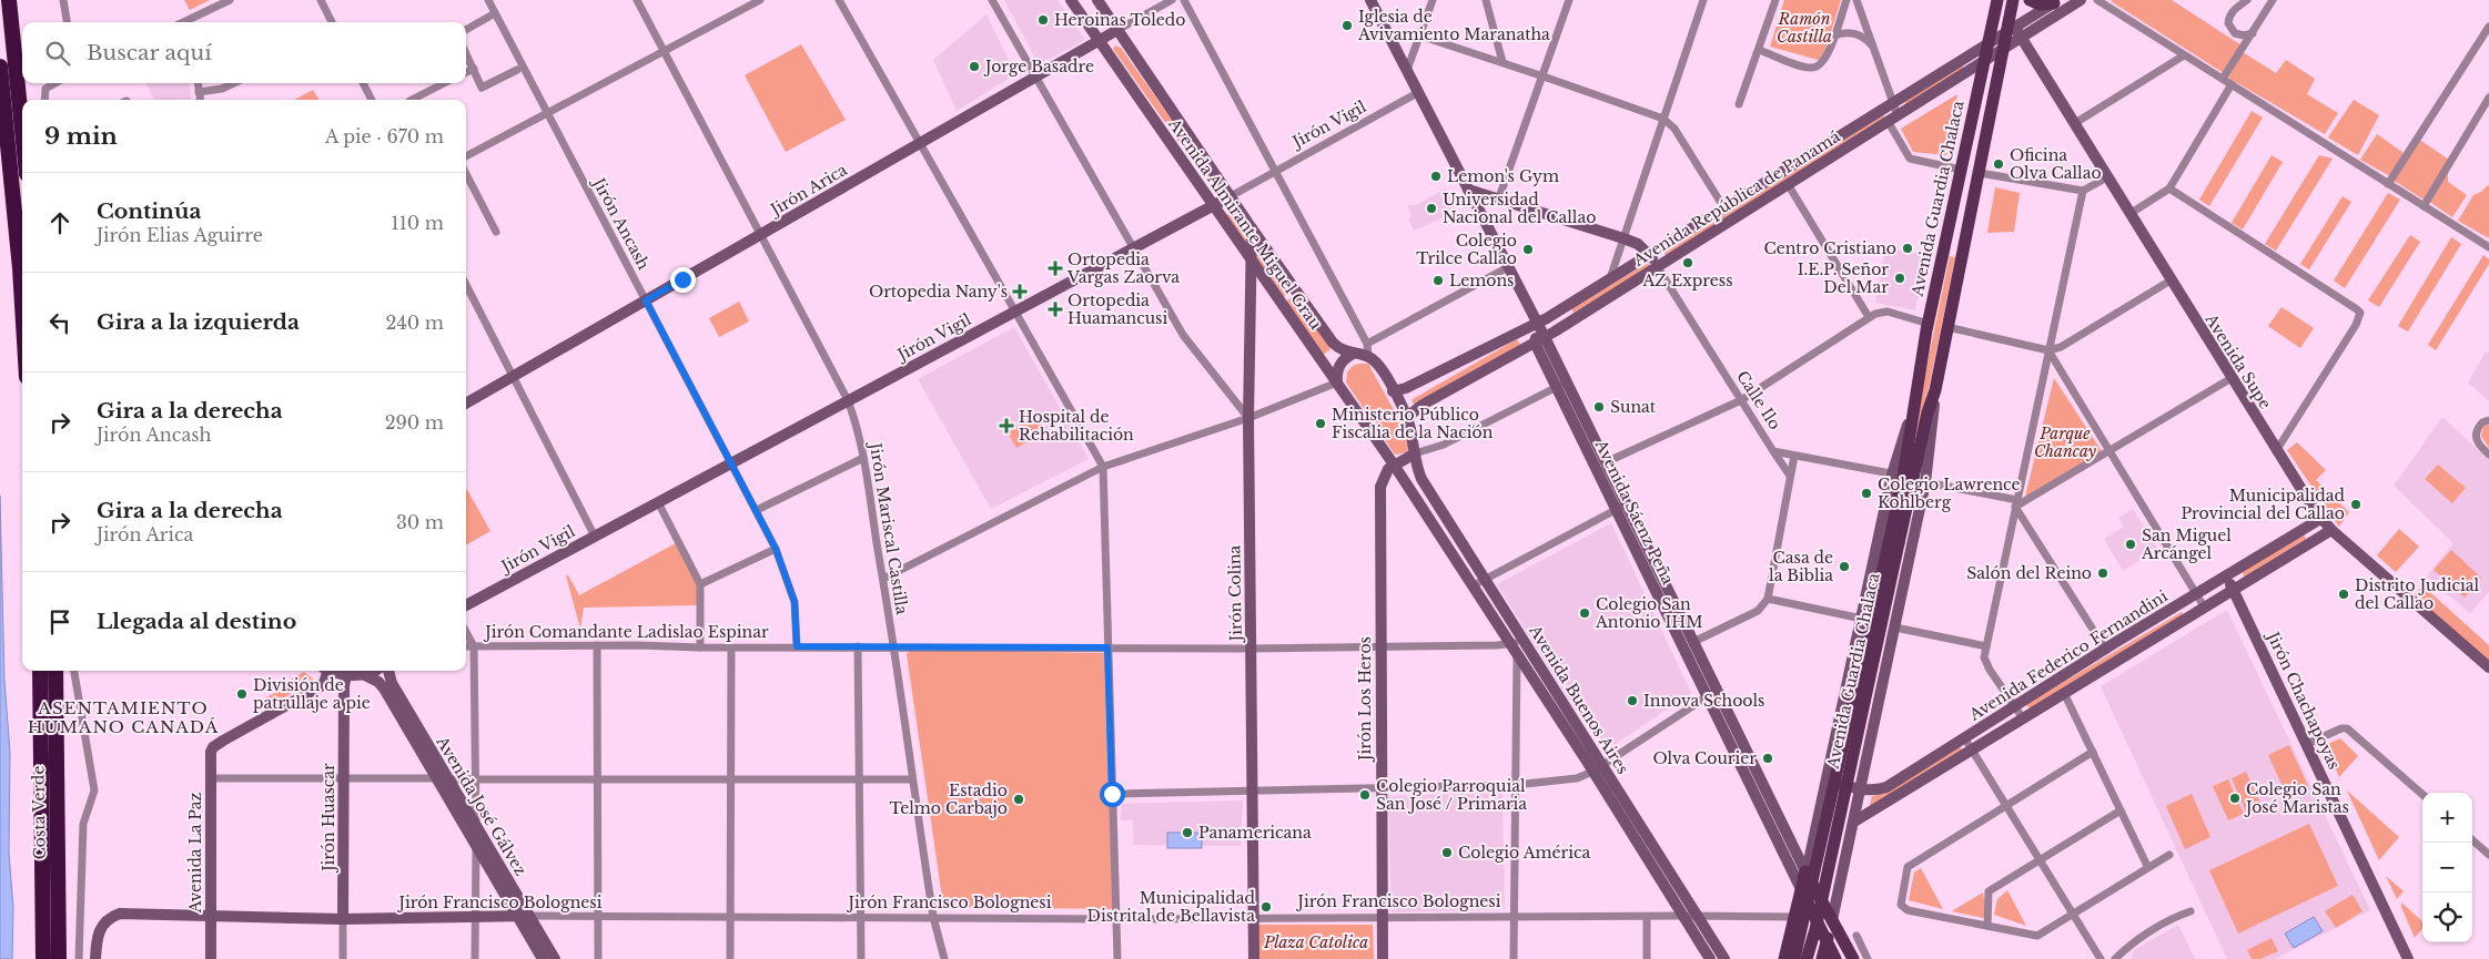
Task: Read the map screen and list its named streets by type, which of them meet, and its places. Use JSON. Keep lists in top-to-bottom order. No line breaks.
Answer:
{"streets":{"highway":["Costa Verde"],"main road":["Jirón Vigil","Jirón Arica","Avenida República de Panamá","Avenida Guardia Chalaca","Avenida Almirante Miguel Grau","Avenida Supe","Calle Ilo","Avenida Sáenz Peña","Jirón Colina","Avenida Federico Fernandini","Jirón Los Heros","Avenida Buenos Aires","Jirón Chachapoyas","Avenida José Gálvez","Jirón Huascar","Avenida La Paz","Jirón Francisco Bolognesi"],"street":["Jirón Ancash","Jirón Mariscal Castilla","Jirón Comandante Ladislao Espinar"]},"crossings":[["Jirón Vigil","Jirón Ancash"],["Jirón Vigil","Avenida Almirante Miguel Grau"],["Jirón Vigil","Jirón Mariscal Castilla"],["Jirón Arica","Jirón Ancash"],["Jirón Arica","Avenida Almirante Miguel Grau"],["Jirón Arica","Jirón Mariscal Castilla"],["Avenida República de Panamá","Avenida Guardia Chalaca"],["Avenida República de Panamá","Avenida Supe"],["Avenida República de Panamá","Calle Ilo"],["Avenida República de Panamá","Avenida Sáenz Peña"],["Avenida Guardia Chalaca","Avenida Supe"],["Avenida Guardia Chalaca","Calle Ilo"],["Avenida Guardia Chalaca","Avenida Sáenz Peña"],["Avenida Guardia Chalaca","Avenida Federico Fernandini"],["Avenida Guardia Chalaca","Jirón Francisco Bolognesi"],["Jirón Ancash","Jirón Comandante Ladislao Espinar"],["Avenida Almirante Miguel Grau","Jirón Colina"],["Avenida Almirante Miguel Grau","Jirón Los Heros"],["Avenida Almirante Miguel Grau","Avenida Buenos Aires"],["Avenida Supe","Avenida Federico Fernandini"],["Jirón Mariscal Castilla","Jirón Comandante Ladislao Espinar"],["Jirón Mariscal Castilla","Jirón Francisco Bolognesi"],["Jirón Colina","Jirón Comandante Ladislao Espinar"],["Jirón Colina","Jirón Francisco Bolognesi"],["Jirón Comandante Ladislao Espinar","Jirón Los Heros"],["Jirón Comandante Ladislao Espinar","Avenida Buenos Aires"],["Avenida Federico Fernandini","Jirón Chachapoyas"],["Jirón Los Heros","Avenida Buenos Aires"],["Jirón Los Heros","Jirón Francisco Bolognesi"],["Avenida Buenos Aires","Jirón Francisco Bolognesi"],["Avenida José Gálvez","Jirón Francisco Bolognesi"],["Jirón Huascar","Jirón Francisco Bolognesi"],["Avenida La Paz","Jirón Francisco Bolognesi"]],"districts":["ASENTAMIENTO HUMANO CANADÁ"],"parks":["Ramón Castilla","Parque Chancay","Plaza Catolica"],"places":{"other":["Heroinas Toledo","Iglesia de Avivamiento Maranatha","Jorge Basadre","Oficina Olva Callao","Lemon's Gym","Universidad Nacional del Callao","Centro Cristiano","Colegio Trilce Callao","AZ Express","I.E.P. Señor Del Mar","Lemons","Sunat","Ministerio Público Fiscalia de la Nación","Colegio Lawrence Kohlberg","Municipalidad Provincial del Callao","San Miguel Arcángel","Casa de la Biblia","Salón del Reino","Distrito Judicial del Callao","Colegio San Antonio IHM","División de patrullaje a pie","Innova Schools","Olva Courier","Colegio Parroquial San José / Primaria","Colegio San José Maristas","Estadio Telmo Carbajo","Panamericana","Colegio América","Municipalidad Distrital de Bellavista"],"health":["Ortopedia Vargas Zaorva","Ortopedia Nany's","Ortopedia Huamancusi","Hospital de Rehabilitación"]},"page":{"search":"Buscar aquí","heading":["9 min","A pie · 670 m"],"list":[["Continúa","Jirón Elias Aguirre","110 m"],["Gira a la izquierda","240 m"],["Gira a la derecha","Jirón Ancash","290 m"],["Gira a la derecha","Jirón Arica","30 m"],"Llegada al destino"],"map_buttons":["+","−"]}}
